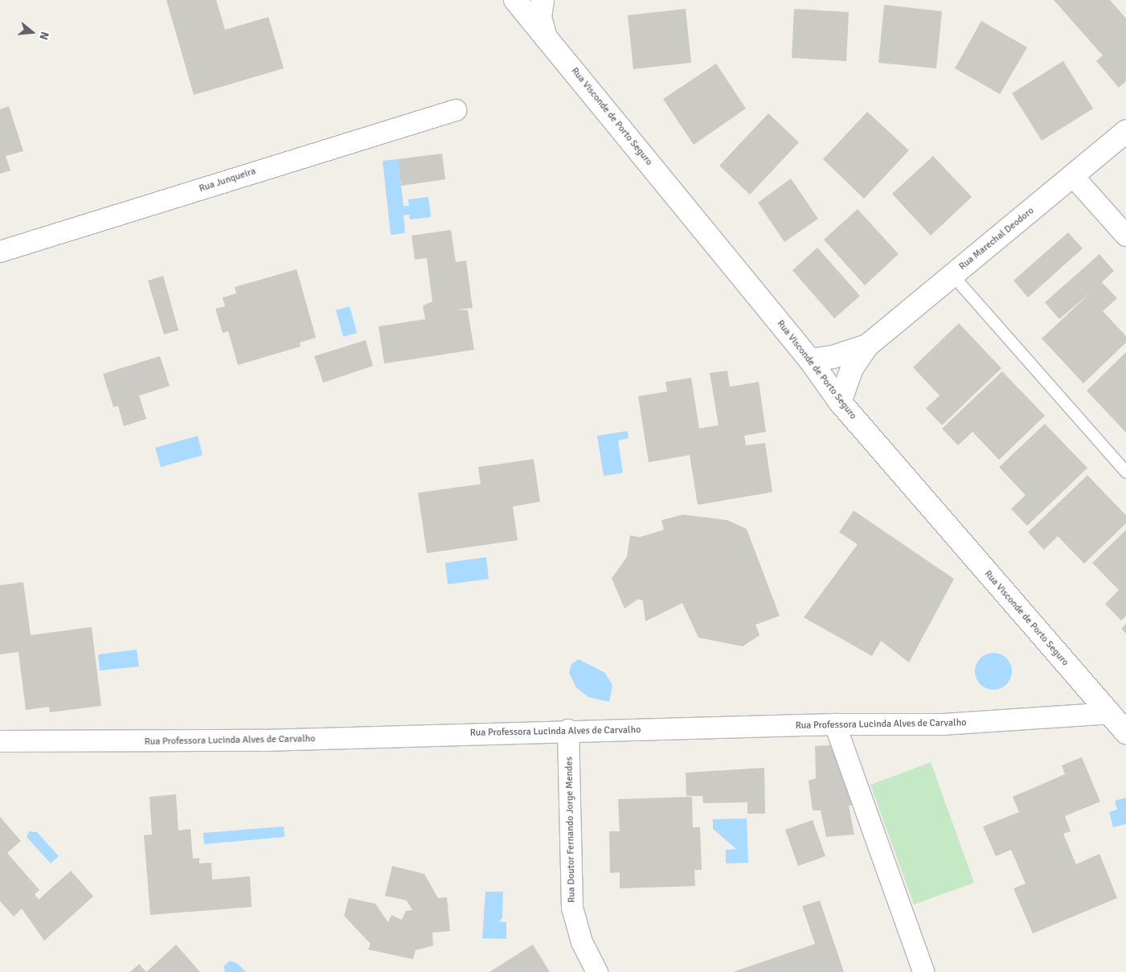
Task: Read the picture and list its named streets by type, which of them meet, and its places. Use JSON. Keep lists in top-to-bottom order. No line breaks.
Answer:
{"streets":{"street":["Rua Visconde de Porto Seguro","Rua Junqueira","Rua Marechal Deodoro","Rua Professora Lucinda Alves de Carvalho","Rua Doutor Fernando Jorge Mendes"]},"crossings":[["Rua Visconde de Porto Seguro","Rua Marechal Deodoro"],["Rua Visconde de Porto Seguro","Rua Professora Lucinda Alves de Carvalho"],["Rua Professora Lucinda Alves de Carvalho","Rua Doutor Fernando Jorge Mendes"]],"north":"right"}
